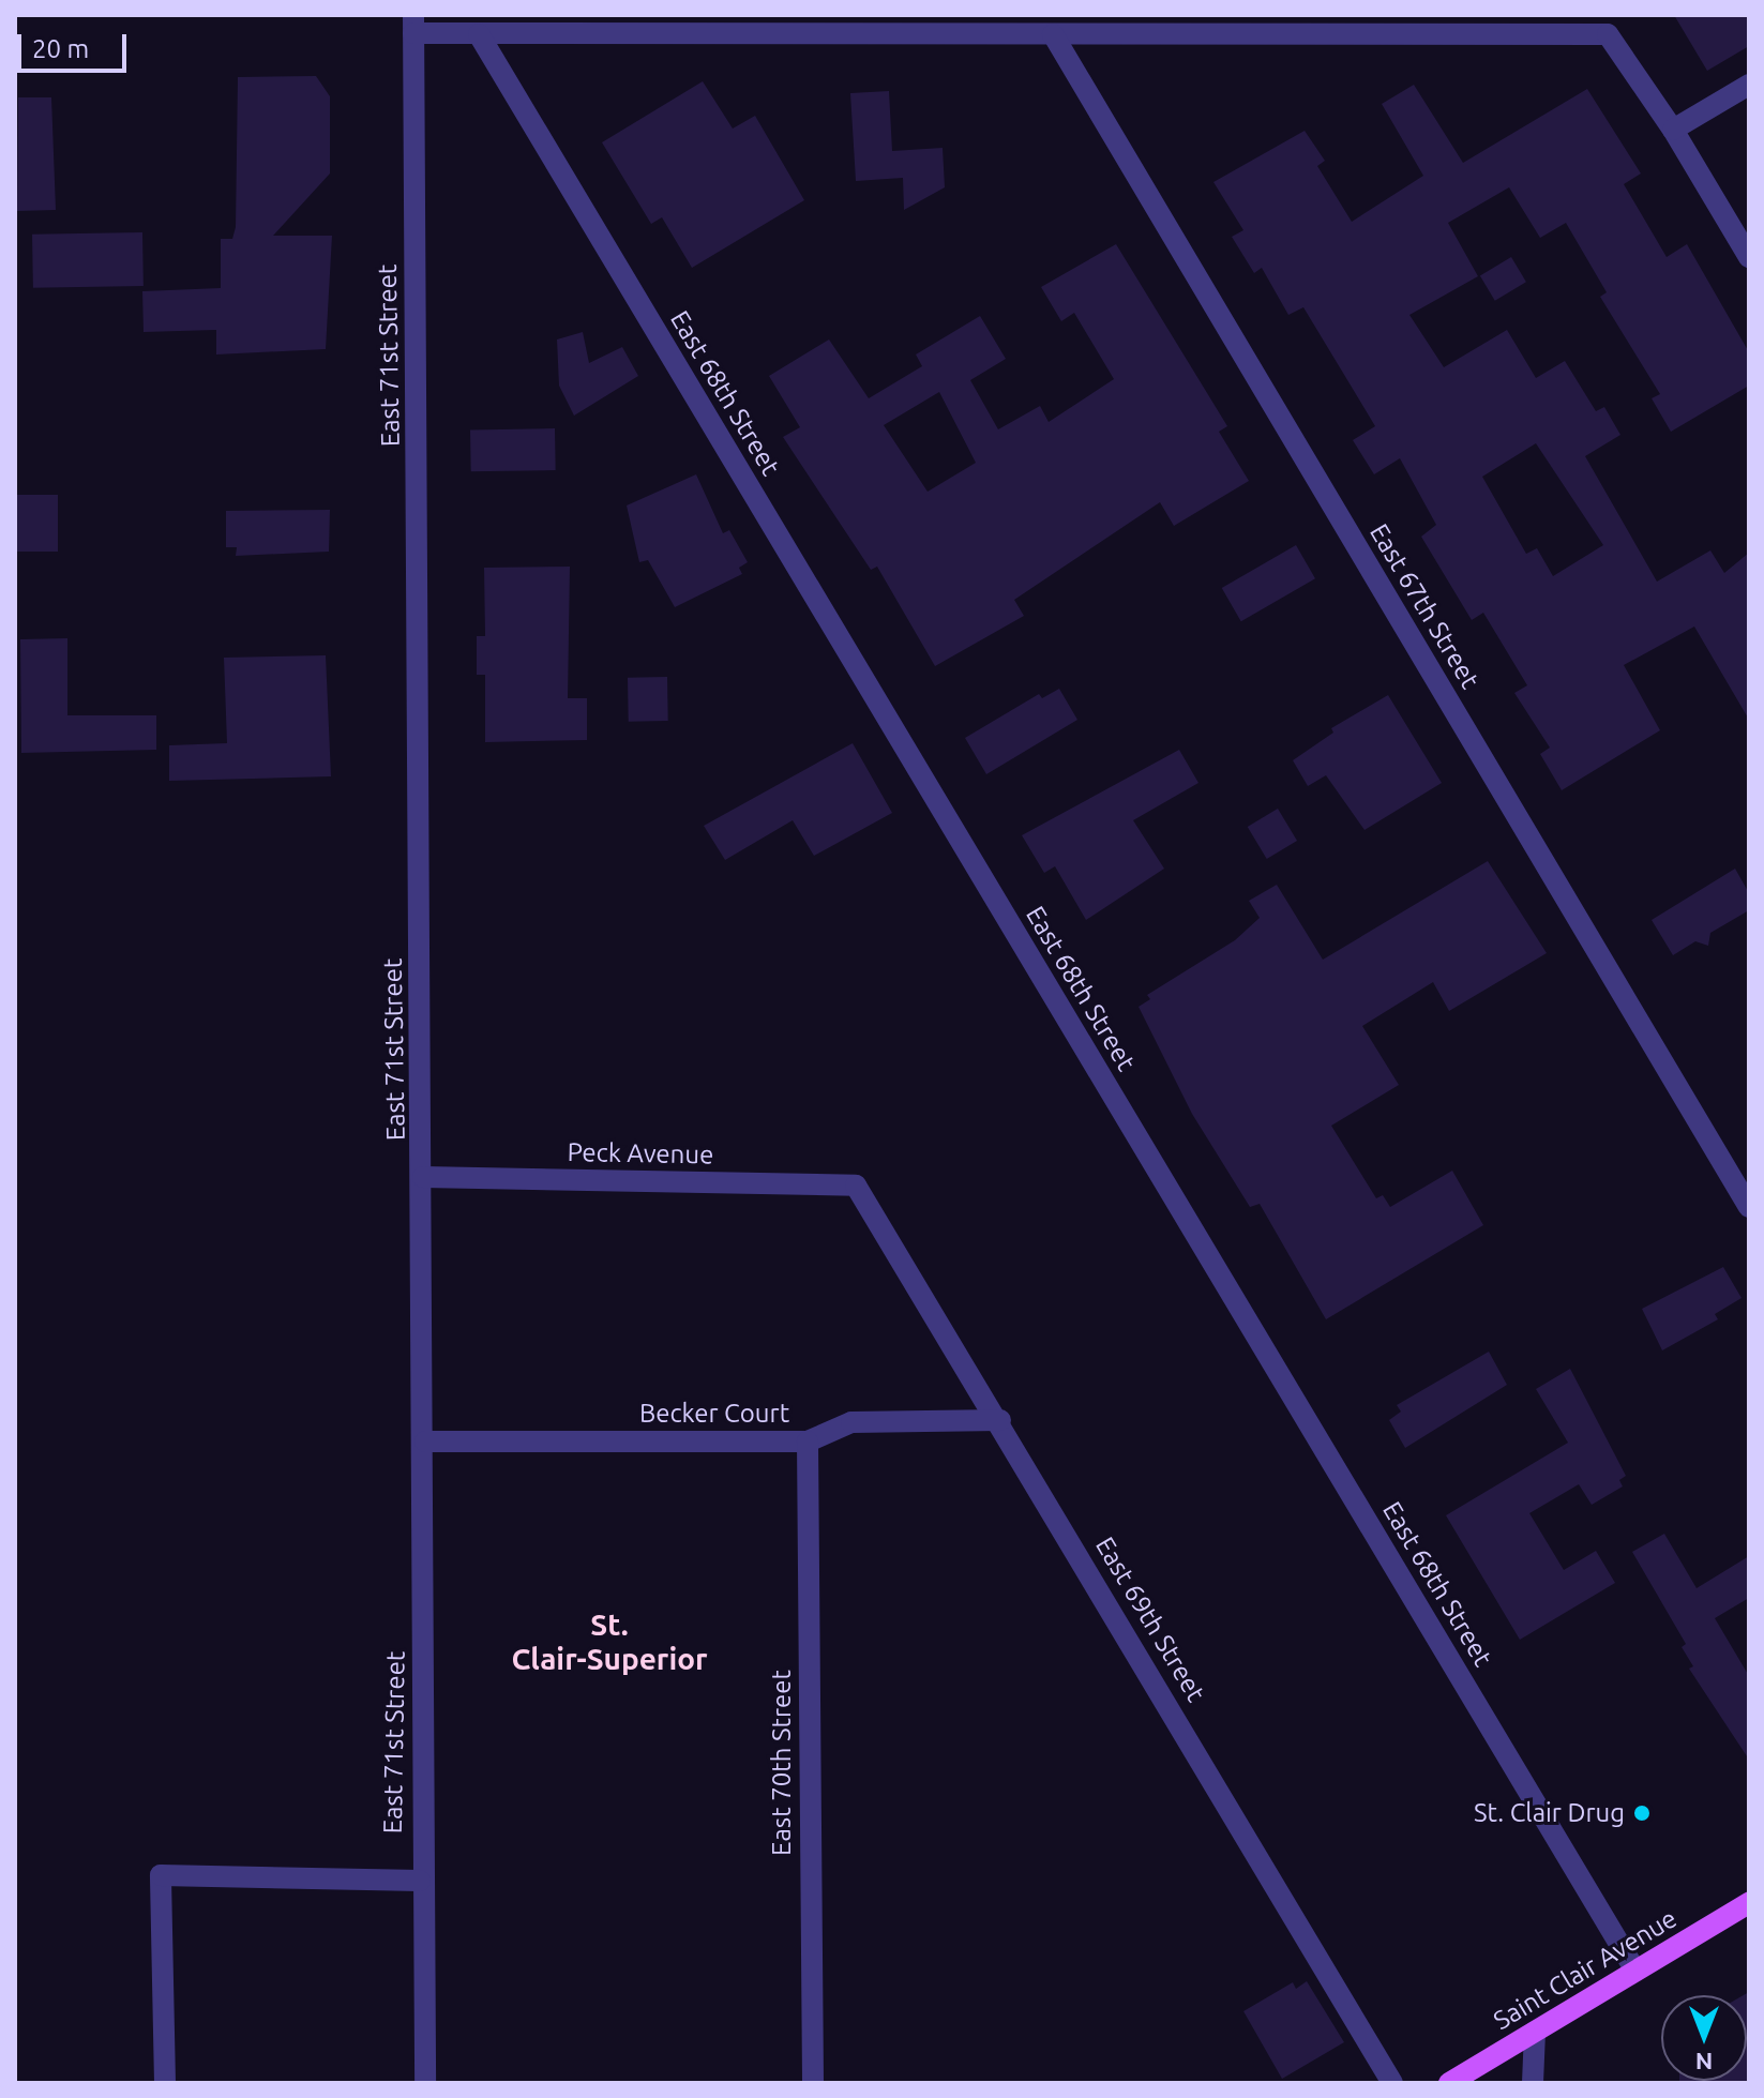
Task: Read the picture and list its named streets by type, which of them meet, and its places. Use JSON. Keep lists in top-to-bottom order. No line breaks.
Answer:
{"streets":{"main road":["Saint Clair Avenue"],"street":["East 71st Street","East 68th Street","East 67th Street","Peck Avenue","Becker Court","East 69th Street","East 70th Street"]},"crossings":[["East 71st Street","Peck Avenue"],["East 71st Street","Becker Court"],["East 68th Street","Saint Clair Avenue"],["Peck Avenue","East 69th Street"],["Becker Court","East 69th Street"],["Becker Court","East 70th Street"]],"districts":["St. Clair-Superior"],"places":["St. Clair Drug"],"scale_bar":"20 m","north":"bottom"}
